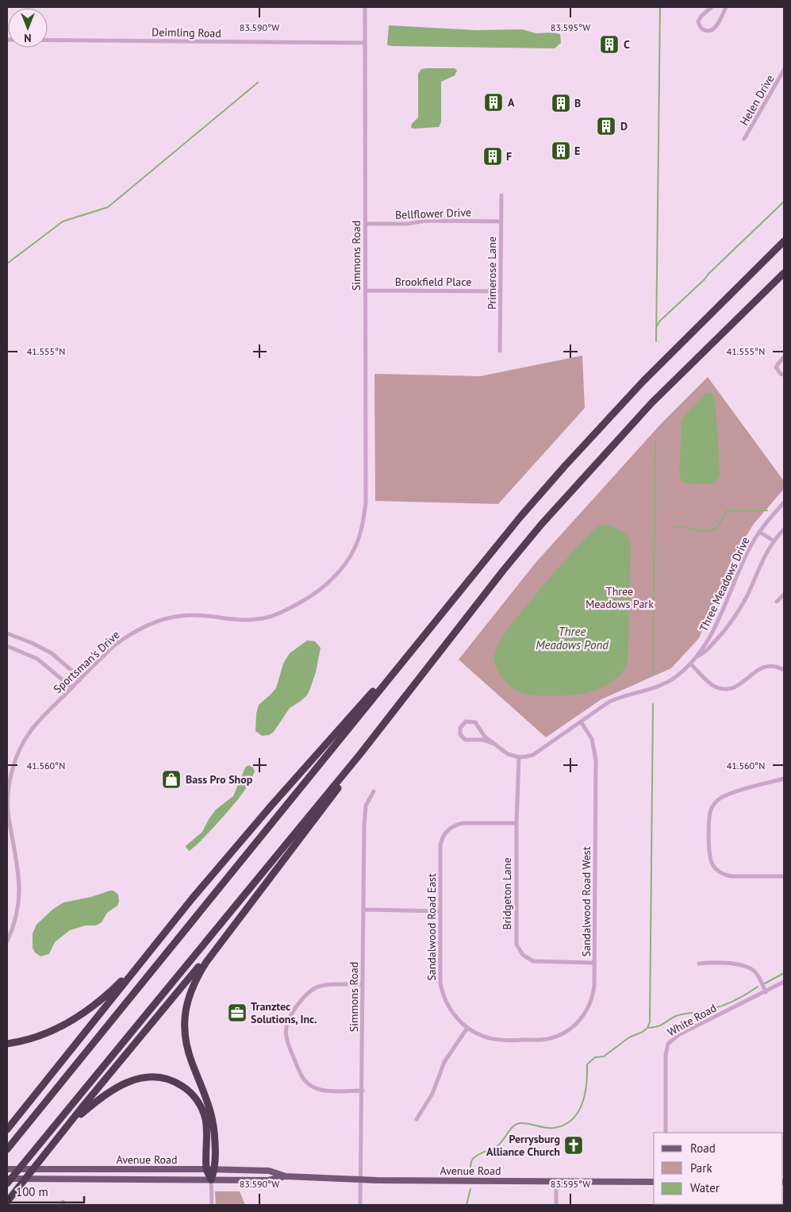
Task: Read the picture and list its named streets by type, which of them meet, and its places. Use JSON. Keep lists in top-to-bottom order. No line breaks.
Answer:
{"streets":{"main road":["Avenue Road"],"street":["Deimling Road","Helen Drive","Bellflower Drive","Simmons Road","Primerose Lane","Brookfield Place","Three Meadows Drive","Sportsman's Drive","Bridgeton Lane","Sandalwood Road West","Sandalwood Road East","White Road"]},"crossings":[["Deimling Road","Simmons Road"],["Bellflower Drive","Simmons Road"],["Bellflower Drive","Primerose Lane"],["Simmons Road","Brookfield Place"],["Simmons Road","Sportsman's Drive"],["Simmons Road","Avenue Road"],["Primerose Lane","Brookfield Place"],["Three Meadows Drive","Bridgeton Lane"],["Three Meadows Drive","Sandalwood Road West"],["Bridgeton Lane","Sandalwood Road West"],["Bridgeton Lane","Sandalwood Road East"],["Sandalwood Road West","Sandalwood Road East"]],"water":["Three Meadows Pond"],"parks":["Three Meadows Park"],"places":{"building":["C","A","B","D","E","F"],"shop":["Bass Pro Shop"],"office":["Tranztec Solutions, Inc."],"church":["Perrysburg Alliance Church"]},"legend":["Road","Park","Water"],"scale_bar":"100 m","north":"bottom","coordinates":["83.590°W","83.595°W","41.555°N","41.560°N"]}
